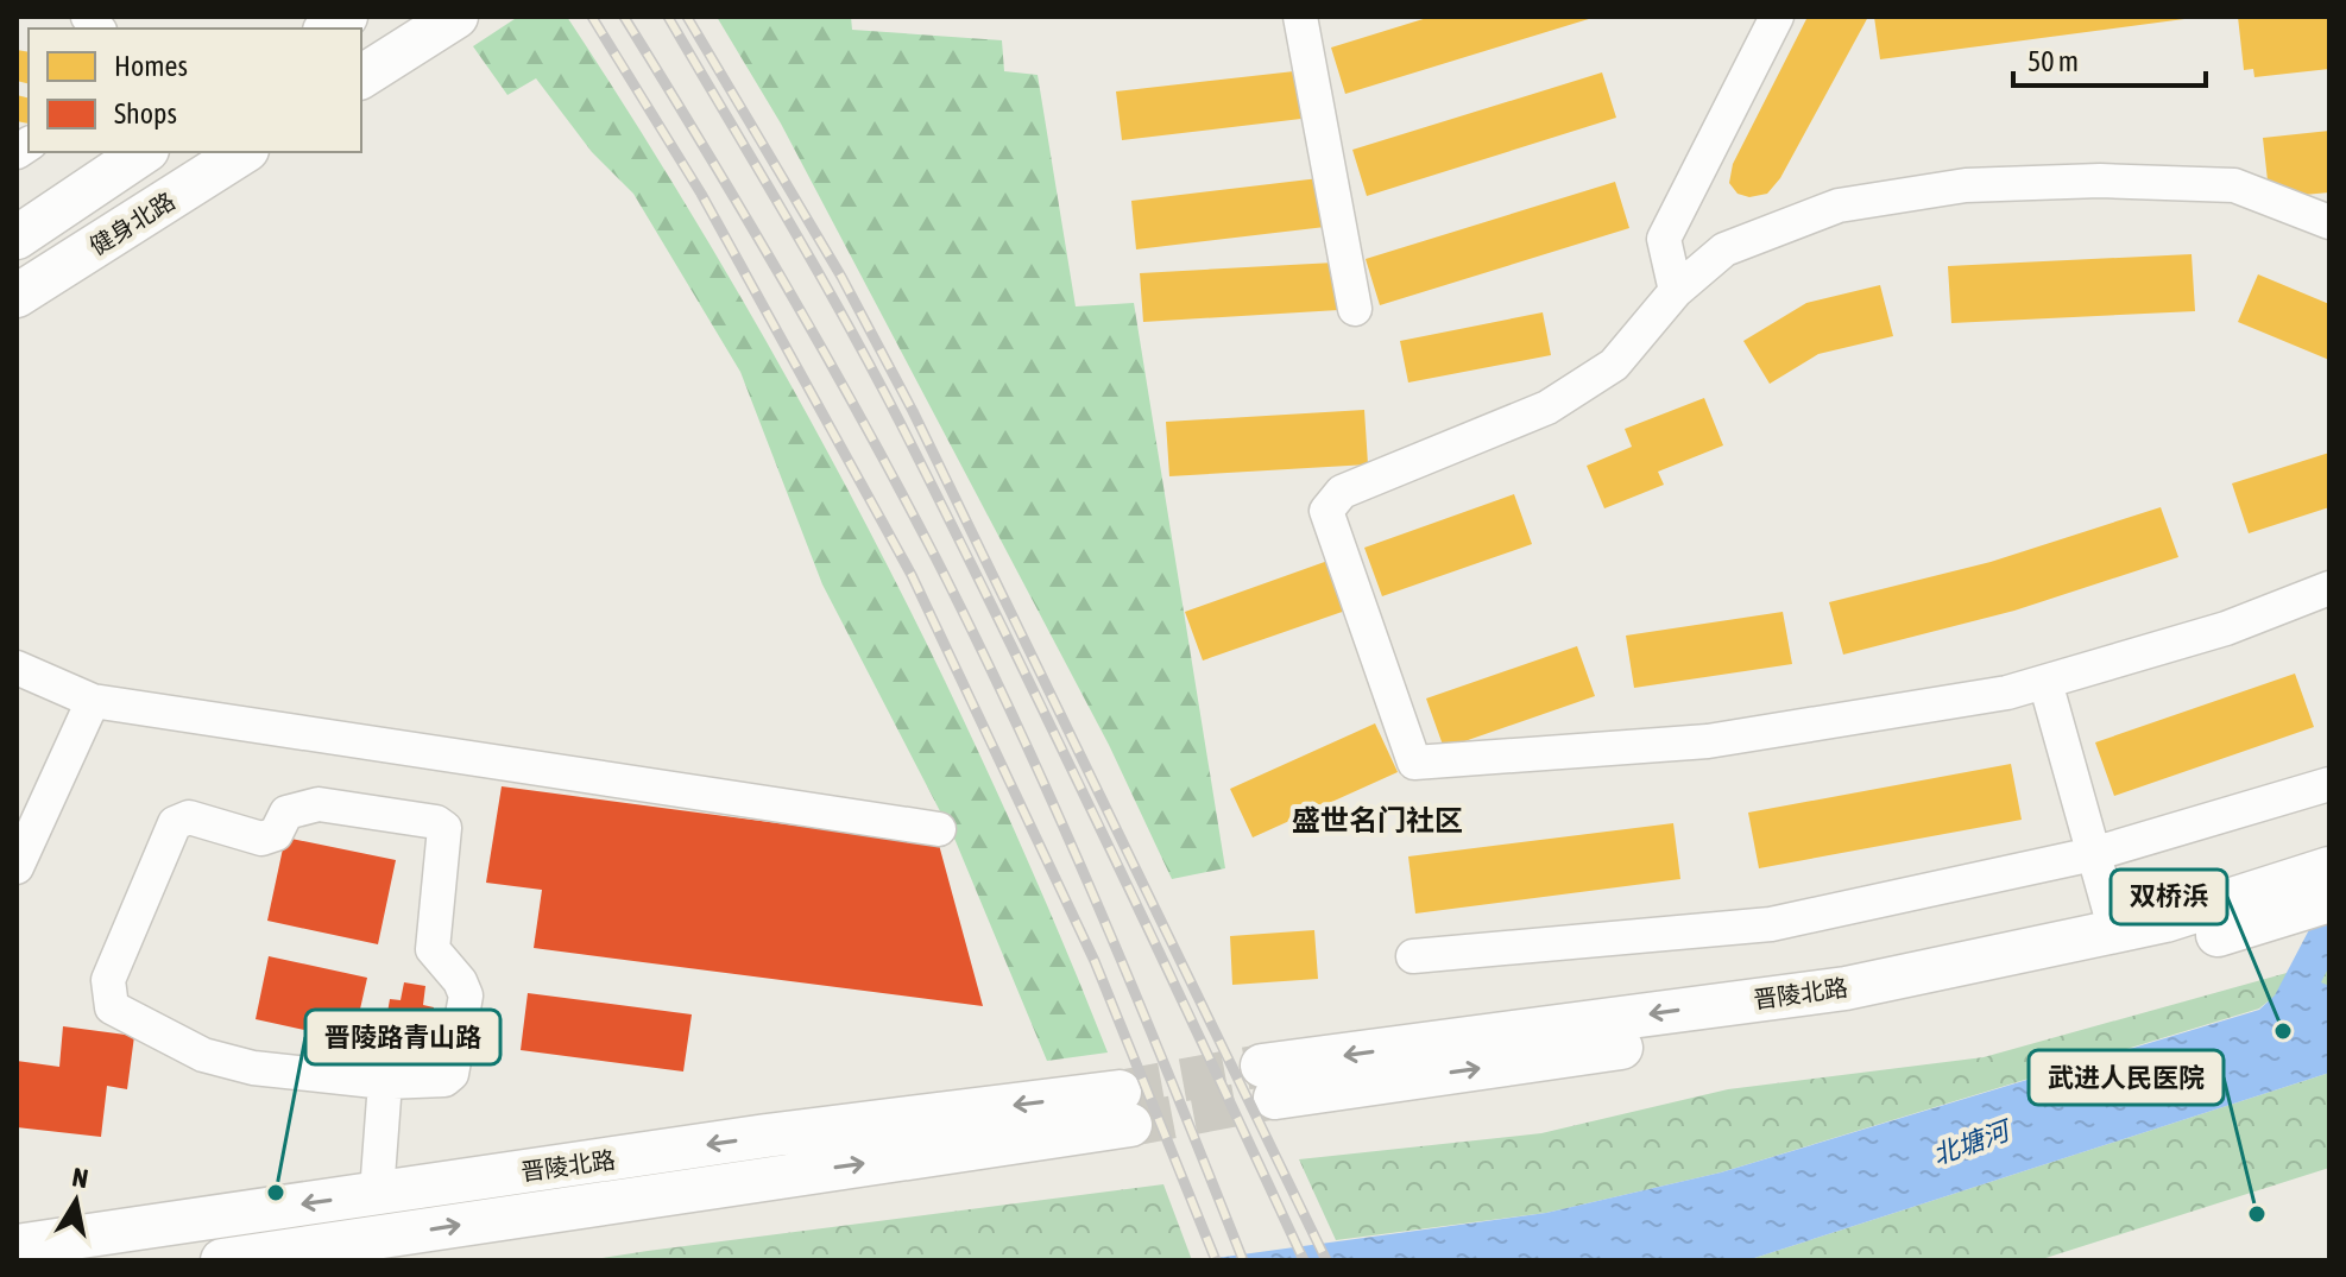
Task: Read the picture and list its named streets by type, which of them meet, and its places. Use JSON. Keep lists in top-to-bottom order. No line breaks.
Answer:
{"streets":{"main road":["健身北路","晋陵北路"]},"districts":["盛世名门社区"],"water":["北塘河"],"places":["双桥浜","晋陵路青山路","武进人民医院"],"legend":["Homes","Shops"],"scale_bar":"50 m","north":"top"}
